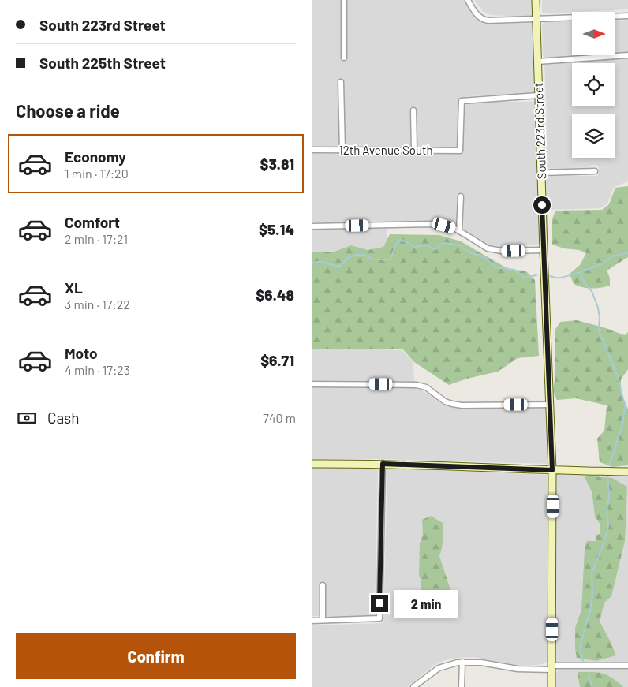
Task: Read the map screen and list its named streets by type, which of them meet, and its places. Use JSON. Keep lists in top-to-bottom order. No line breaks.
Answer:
{"streets":{"street":["South 223rd Street","12th Avenue South"]},"crossings":[["South 223rd Street","12th Avenue South"]],"north":"right","page":{"banner":["South 223rd Street","South 225th Street"],"heading":"Choose a ride","list":[{"name":"Economy","note":"1 min · 17:20","value":"$3.81"},{"name":"Comfort","note":"2 min · 17:21","value":"$5.14"},{"name":"XL","note":"3 min · 17:22","value":"$6.48"},{"name":"Moto","note":"4 min · 17:23","value":"$6.71"}],"pay":["Cash","740 m"],"bubble":"2 min","buttons":"Confirm"}}
